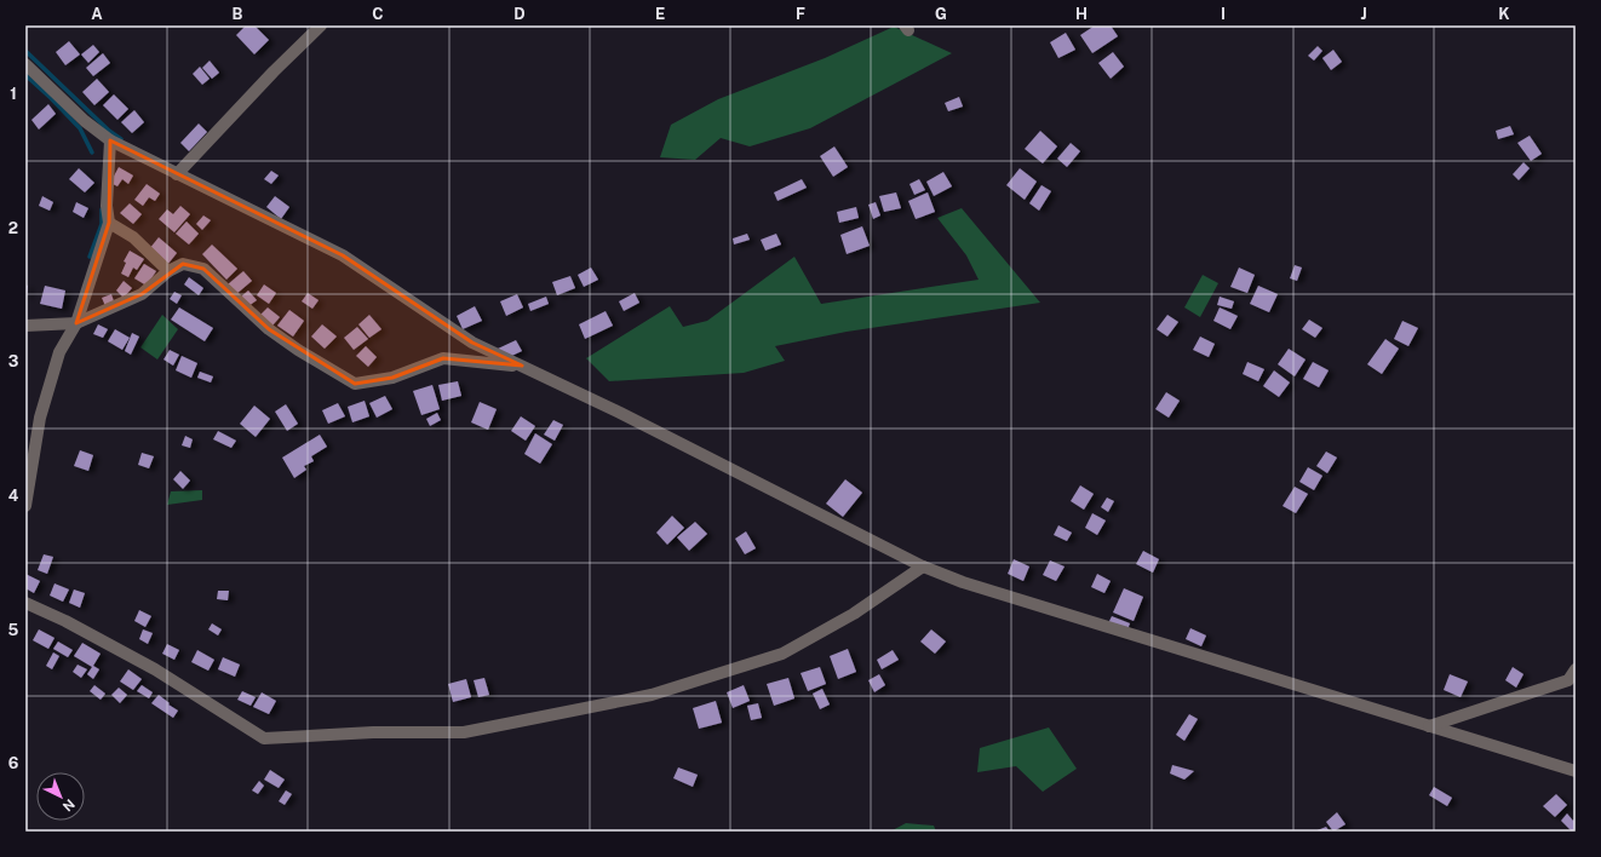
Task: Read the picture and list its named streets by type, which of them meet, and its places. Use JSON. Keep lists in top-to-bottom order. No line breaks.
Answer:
{"north":"bottom right","grid":{"columns":["A","B","C","D","E","F","G","H","I","J","K"],"rows":["1","2","3","4","5","6"]}}
